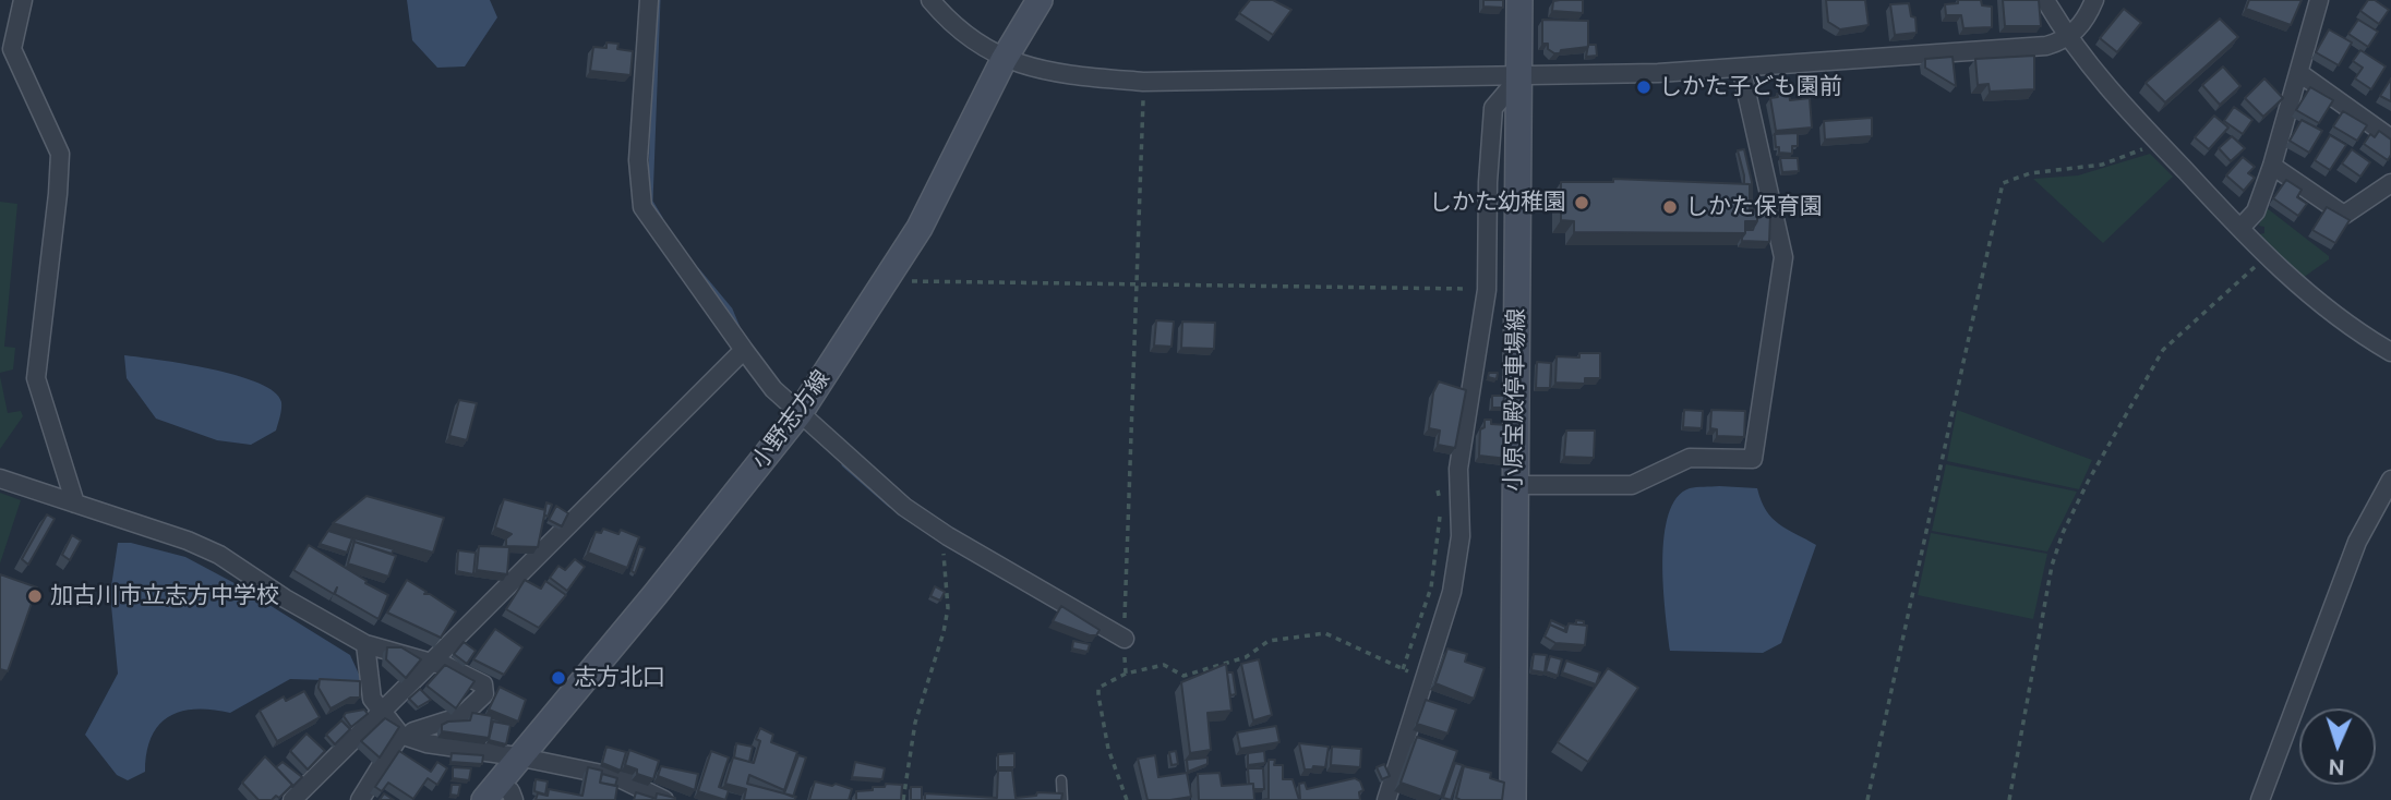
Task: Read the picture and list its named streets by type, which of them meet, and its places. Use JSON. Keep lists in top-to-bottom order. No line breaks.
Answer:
{"streets":{"main road":["小原宝殿停車場線","小野志方線"]},"places":["しかた子ども園前","しかた幼稚園","しかた保育園","加古川市立志方中学校","志方北口"],"north":"bottom"}
